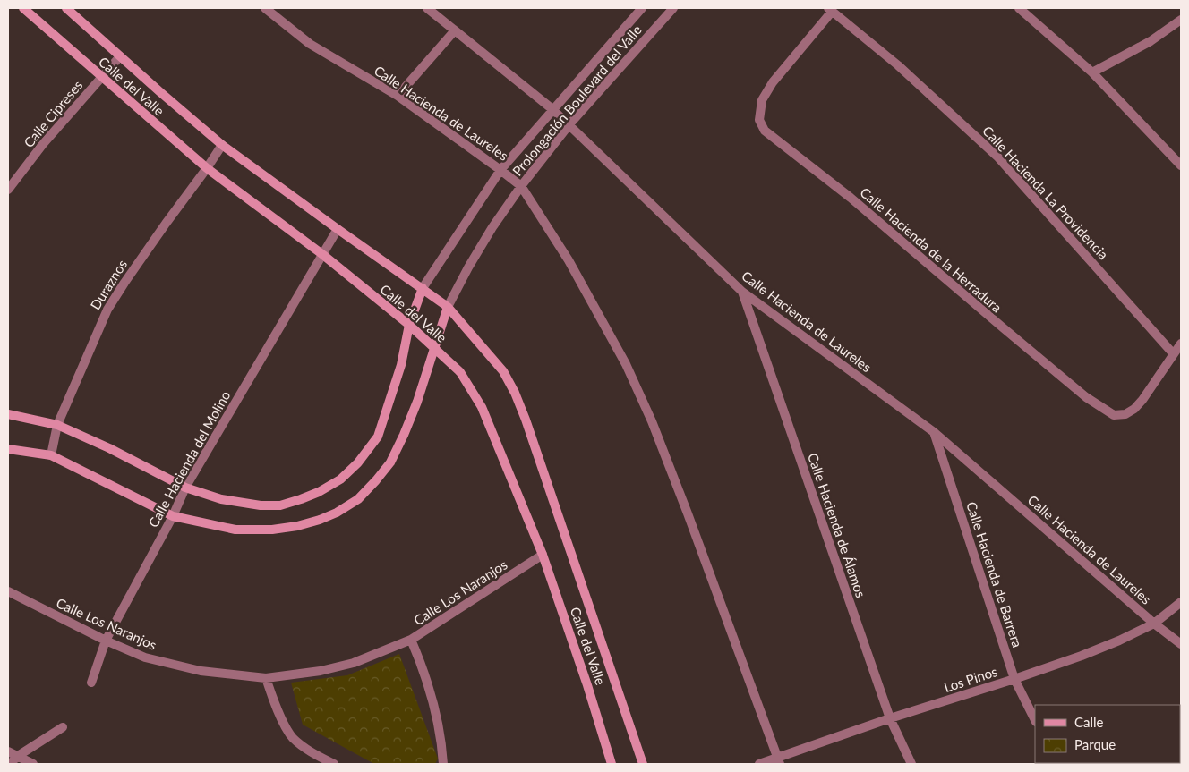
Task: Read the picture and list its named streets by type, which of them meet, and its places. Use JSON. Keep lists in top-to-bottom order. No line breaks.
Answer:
{"streets":{"street":["Calle del Valle","Prolongación Boulevard del Valle","Calle Hacienda de Laureles","Calle Cipreses","Calle Hacienda La Providencia","Calle Hacienda de la Herradura","Duraznos","Calle Hacienda del Molino","Calle Hacienda de Álamos","Calle Hacienda de Barrera","Calle Los Naranjos","Los Pinos"]},"crossings":[["Calle del Valle","Prolongación Boulevard del Valle"],["Calle del Valle","Calle Cipreses"],["Calle del Valle","Duraznos"],["Calle del Valle","Calle Hacienda del Molino"],["Calle del Valle","Calle Los Naranjos"],["Prolongación Boulevard del Valle","Calle Hacienda de Laureles"],["Prolongación Boulevard del Valle","Duraznos"],["Prolongación Boulevard del Valle","Calle Hacienda del Molino"],["Calle Hacienda de Laureles","Calle Hacienda de Álamos"],["Calle Hacienda de Laureles","Calle Hacienda de Barrera"],["Calle Hacienda de Laureles","Los Pinos"],["Calle Hacienda La Providencia","Calle Hacienda de la Herradura"],["Calle Hacienda del Molino","Calle Los Naranjos"],["Calle Hacienda de Álamos","Los Pinos"],["Calle Hacienda de Barrera","Los Pinos"]],"legend":["Calle","Parque"]}
